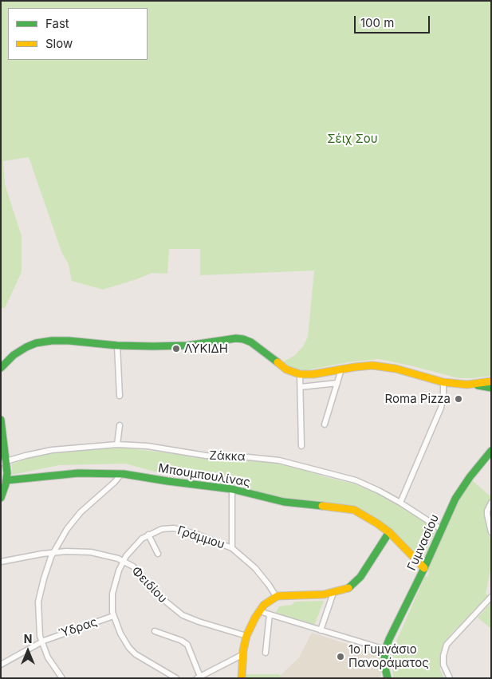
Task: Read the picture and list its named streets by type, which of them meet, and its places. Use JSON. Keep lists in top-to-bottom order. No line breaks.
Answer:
{"streets":{"street":["Ζάκκα","Μπουμπουλίνας","Γράμμου","Γυμνασίου","Φειδίου","Ύδρας"]},"crossings":[["Ζάκκα","Γυμνασίου"],["Μπουμπουλίνας","Γυμνασίου"],["Γράμμου","Φειδίου"],["Γράμμου","Ύδρας"]],"parks":["Σέιχ Σου"],"places":["ΛΥΚΙΔΗ","Roma Pizza","1ο Γυμνάσιο Πανοράματος"],"legend":["Fast","Slow"],"scale_bar":"100 m","north":"top"}
